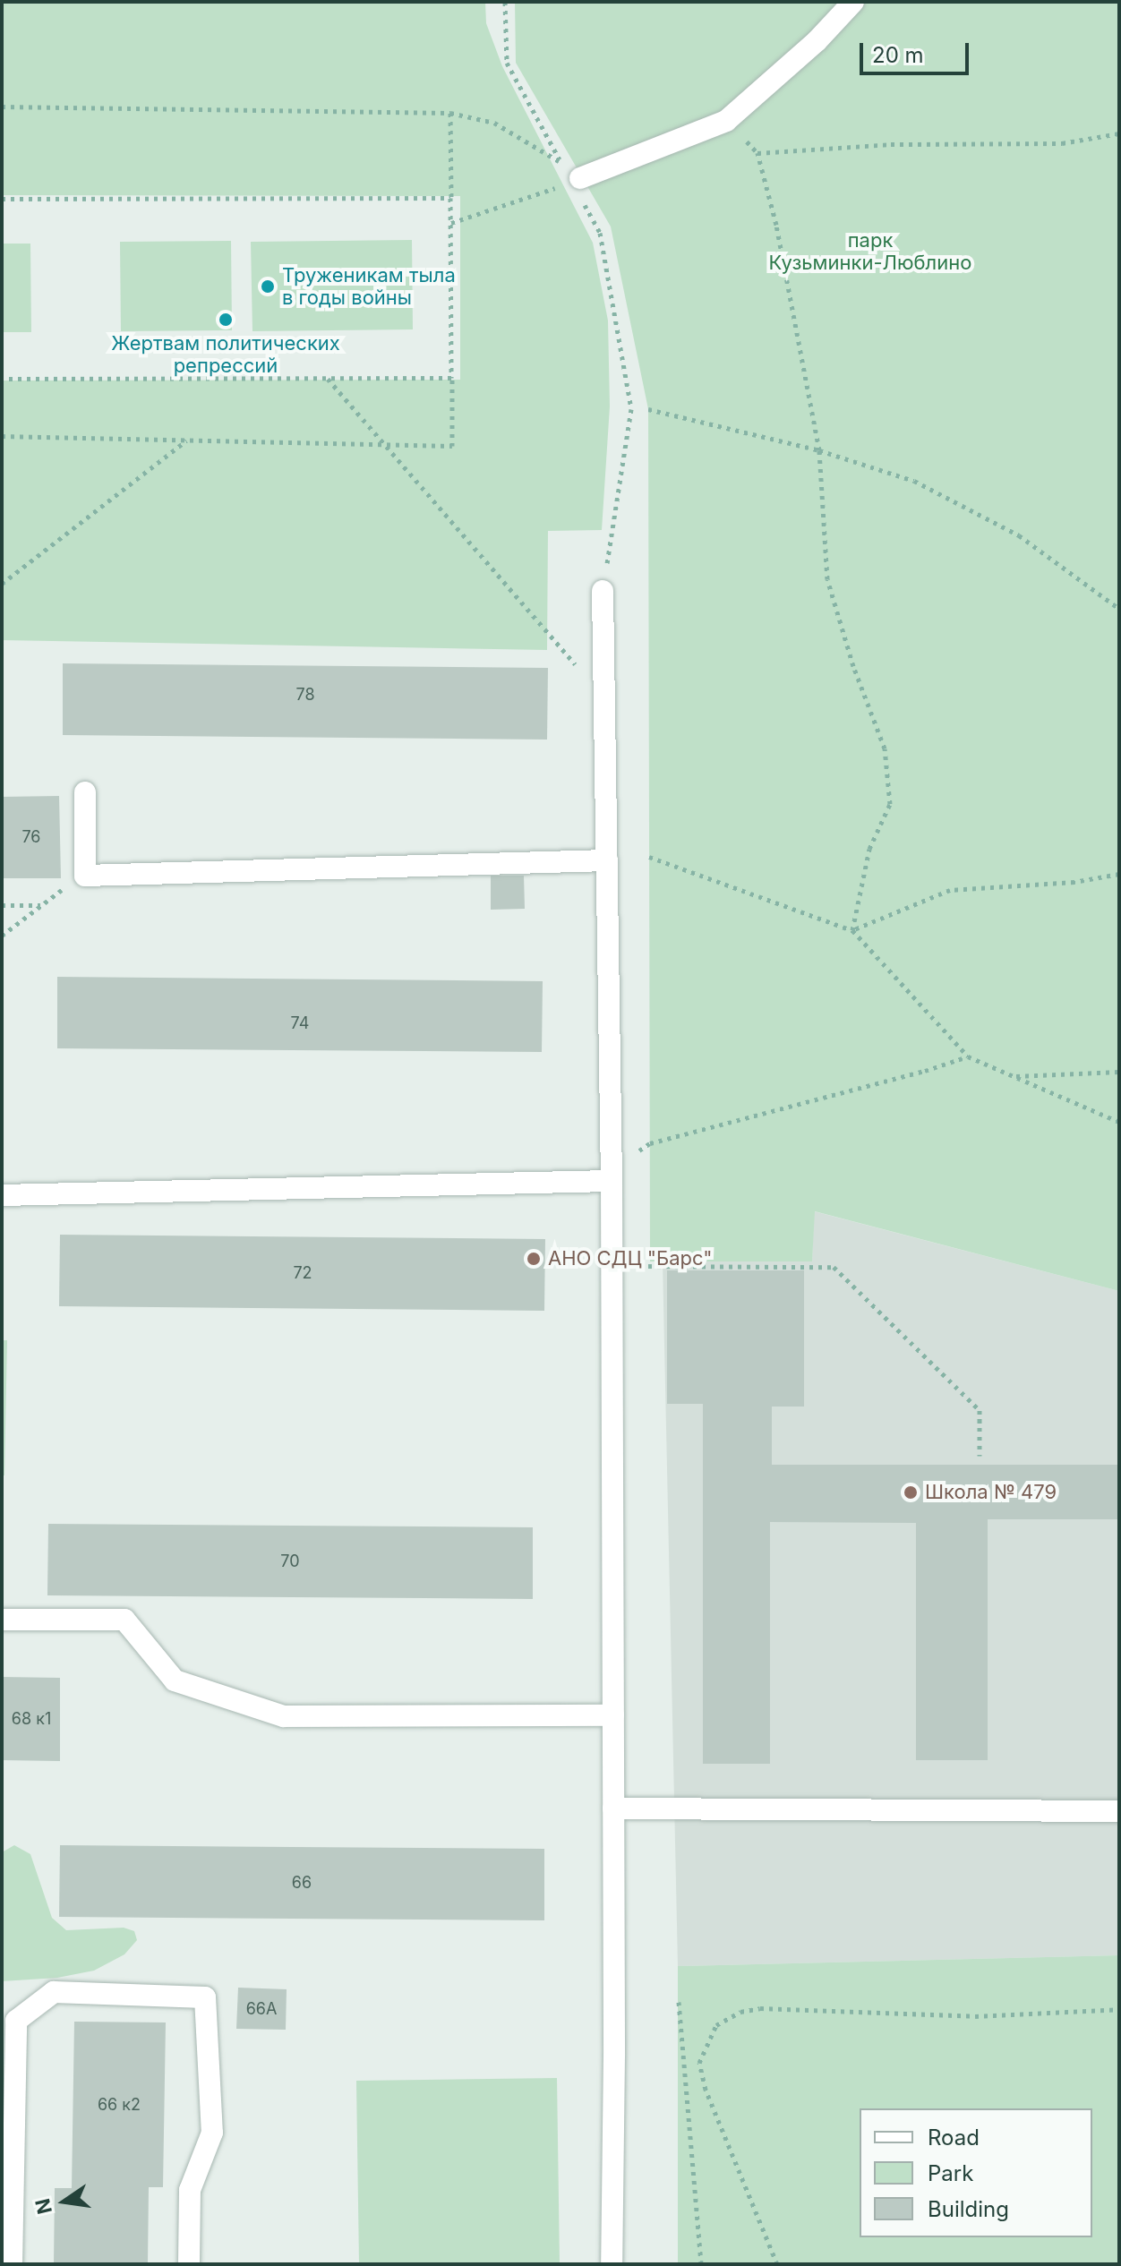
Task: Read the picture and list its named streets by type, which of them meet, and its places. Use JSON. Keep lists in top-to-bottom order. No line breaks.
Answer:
{"parks":["парк Кузьминки-Люблино"],"places":["Труженикам тыла в годы войны","Жертвам политических репрессий","АНО СДЦ \"Барс\"","Школа № 479"],"house_numbers":["78","76","74","72","70","68 к1","66","66А","66 к2"],"legend":["Road","Park","Building"],"scale_bar":"20 m","north":"left"}
